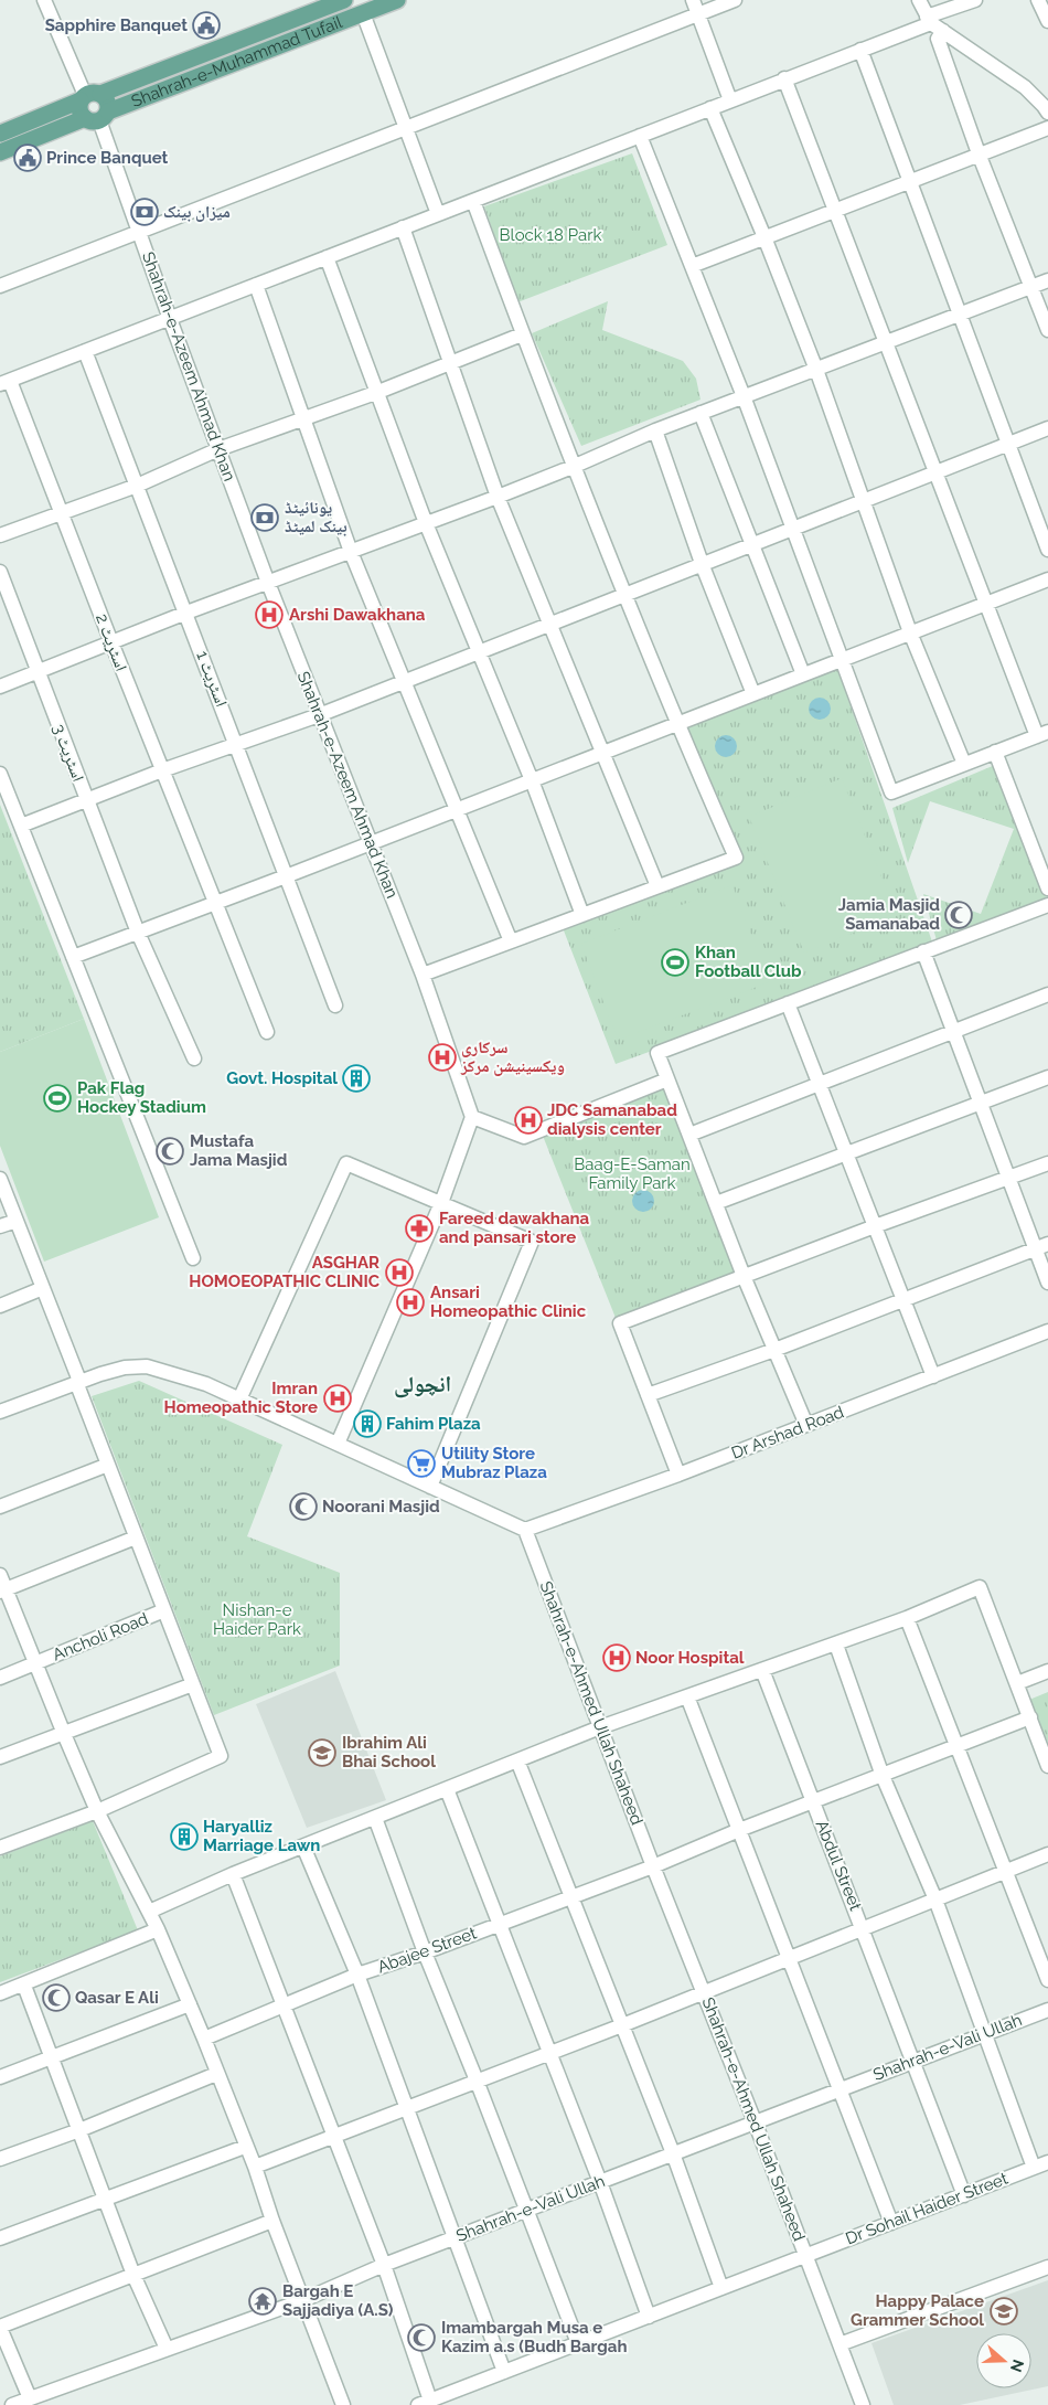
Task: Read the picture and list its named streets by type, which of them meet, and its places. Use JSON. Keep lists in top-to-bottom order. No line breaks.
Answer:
{"streets":{"main road":["Shahrah-e-Muhammad Tufail"],"street":["Shahrah-e-Azeem Ahmad Khan","اسٹریٹ 2","اسٹریٹ 1","اسٹریٹ 3","Dr Arshad Road","Ancholi Road","Shahrah-e-Ahmed Ullah Shaheed","Abdul Street","Abajee Street","Shahrah-e-Vali Ullah","Dr Sohail Haider Street"]},"crossings":[["Shahrah-e-Muhammad Tufail","Shahrah-e-Azeem Ahmad Khan"],["Dr Arshad Road","Shahrah-e-Ahmed Ullah Shaheed"],["Shahrah-e-Ahmed Ullah Shaheed","Abajee Street"],["Shahrah-e-Ahmed Ullah Shaheed","Shahrah-e-Vali Ullah"],["Shahrah-e-Ahmed Ullah Shaheed","Dr Sohail Haider Street"],["Abdul Street","Abajee Street"],["Abdul Street","Shahrah-e-Vali Ullah"],["Abdul Street","Dr Sohail Haider Street"]],"districts":["انچولی"],"parks":["Block 18 Park","Baag-E-Saman Family Park","Nishan-e Haider Park"],"places":{"public building":["Sapphire Banquet","Prince Banquet"],"bank":["میزان بینک","یونائیٹڈ بینک لمیٹڈ"],"hospital":["Arshi Dawakhana","سرکاری ویکسینیشن مرکز","JDC Samanabad dialysis center","ASGHAR HOMOEOPATHIC CLINIC","Ansari Homeopathic Clinic","Imran Homeopathic Store","Noor Hospital"],"mosque":["Jamia Masjid Samanabad","Mustafa Jama Masjid","Noorani Masjid","Qasar E Ali","Imambargah Musa e Kazim a.s (Budh Bargah"],"sports":["Khan Football Club","Pak Flag Hockey Stadium"],"building":["Govt. Hospital","Fahim Plaza","Haryalliz Marriage Lawn"],"pharmacy":["Fareed dawakhana and pansari store"],"supermarket":["Utility Store Mubraz Plaza"],"school or university":["Ibrahim Ali Bhai School","Happy Palace Grammer School"],"temple":["Bargah E Sajjadiya (A.S)"]},"north":"right"}
